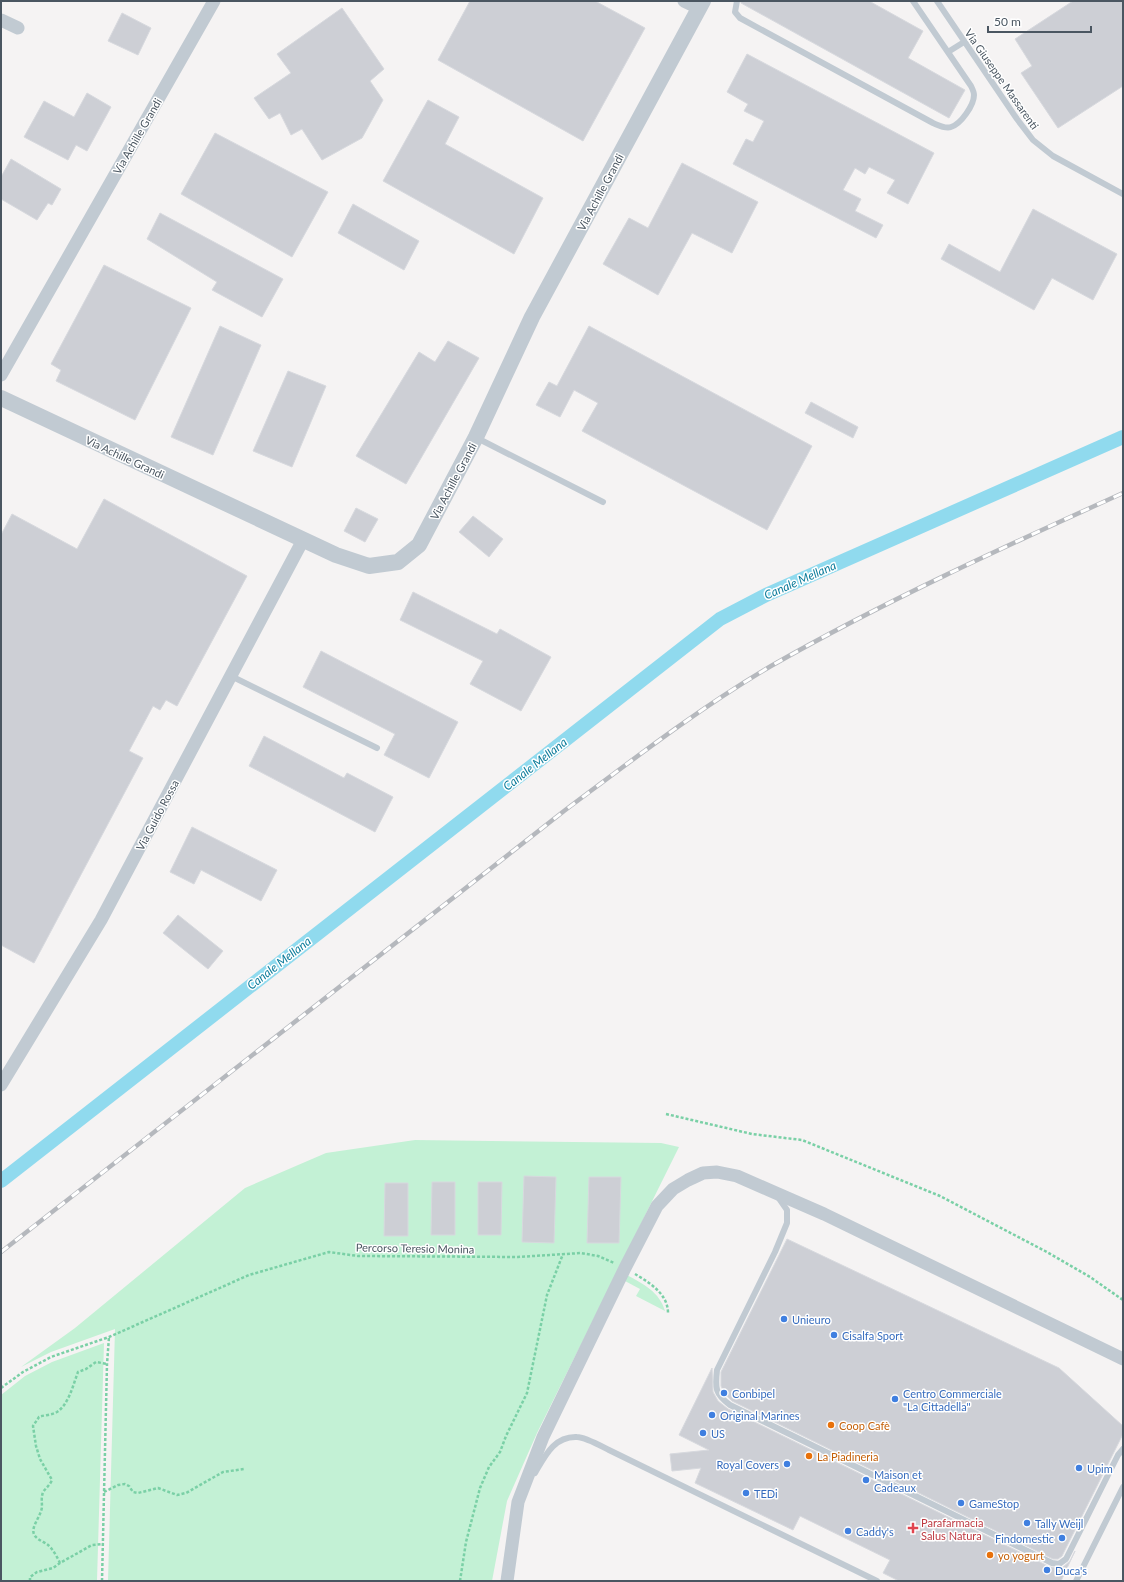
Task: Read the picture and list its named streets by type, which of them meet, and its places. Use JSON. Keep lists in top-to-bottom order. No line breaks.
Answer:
{"streets":{"street":["Via Achille Grandi","Via Guido Rossa"],"lane":["Via Giuseppe Massarenti"],"path":["Percorso Teresio Monina"]},"crossings":[["Via Achille Grandi","Via Guido Rossa"]],"water":["Canale Mellana"],"places":{"other":["Unieuro","Cisalfa Sport","Conbipel","Centro Commerciale \"La Cittadella\"","Original Marines","Coop Cafè","US","La Piadineria","Royal Covers","Upim","Maison et Cadeaux","TEDi","GameStop","Tally Weijl","Caddy's","Findomestic","yo yogurt","Duca's"],"health":["Parafarmacia Salus Natura"]},"scale_bar":"50 m"}
